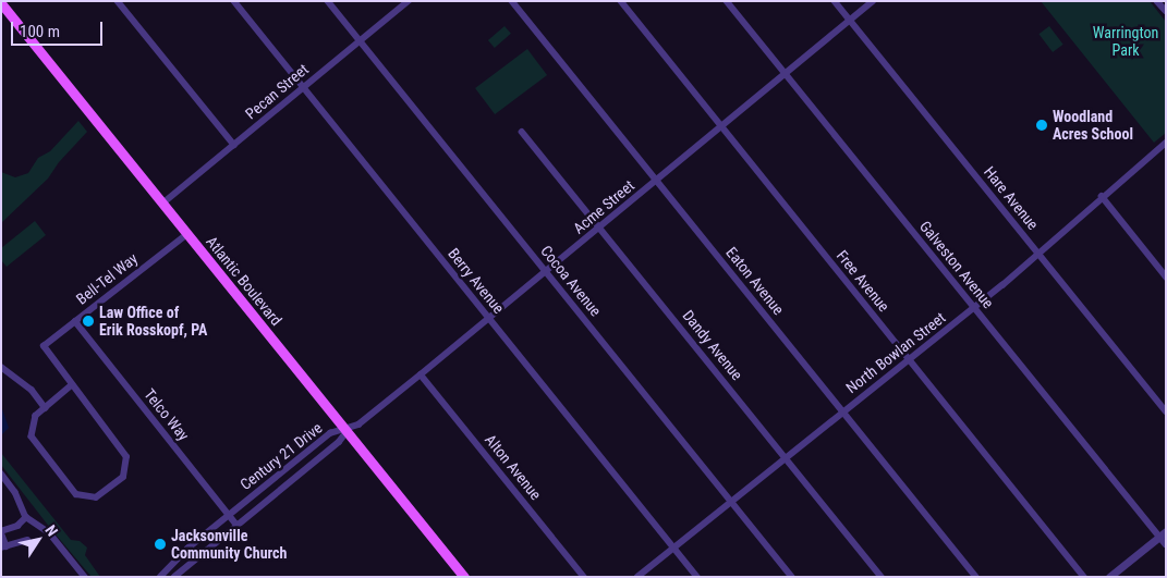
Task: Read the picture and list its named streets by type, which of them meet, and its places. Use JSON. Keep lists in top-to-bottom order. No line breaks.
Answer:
{"streets":{"main road":["Atlantic Boulevard"],"street":["Pecan Street","Hare Avenue","Acme Street","Galveston Avenue","Bell-Tel Way","Berry Avenue","Cocoa Avenue","Eaton Avenue","Free Avenue","Dandy Avenue","North Bowlan Street","Telco Way","Century 21 Drive","Alton Avenue"]},"crossings":[["Pecan Street","Atlantic Boulevard"],["Pecan Street","Berry Avenue"],["Pecan Street","Cocoa Avenue"],["Hare Avenue","Acme Street"],["Hare Avenue","North Bowlan Street"],["Acme Street","Galveston Avenue"],["Acme Street","Atlantic Boulevard"],["Acme Street","Berry Avenue"],["Acme Street","Cocoa Avenue"],["Acme Street","Eaton Avenue"],["Acme Street","Free Avenue"],["Acme Street","Dandy Avenue"],["Acme Street","Century 21 Drive"],["Acme Street","Alton Avenue"],["Galveston Avenue","North Bowlan Street"],["Bell-Tel Way","Atlantic Boulevard"],["Bell-Tel Way","Telco Way"],["Atlantic Boulevard","Century 21 Drive"],["Berry Avenue","North Bowlan Street"],["Cocoa Avenue","North Bowlan Street"],["Eaton Avenue","North Bowlan Street"],["Free Avenue","North Bowlan Street"],["Dandy Avenue","North Bowlan Street"],["Telco Way","Century 21 Drive"]],"parks":["Warrington Park"],"places":["Woodland Acres School","Law Office of Erik Rosskopf, PA","Jacksonville Community Church"],"scale_bar":"100 m","north":"top right"}
